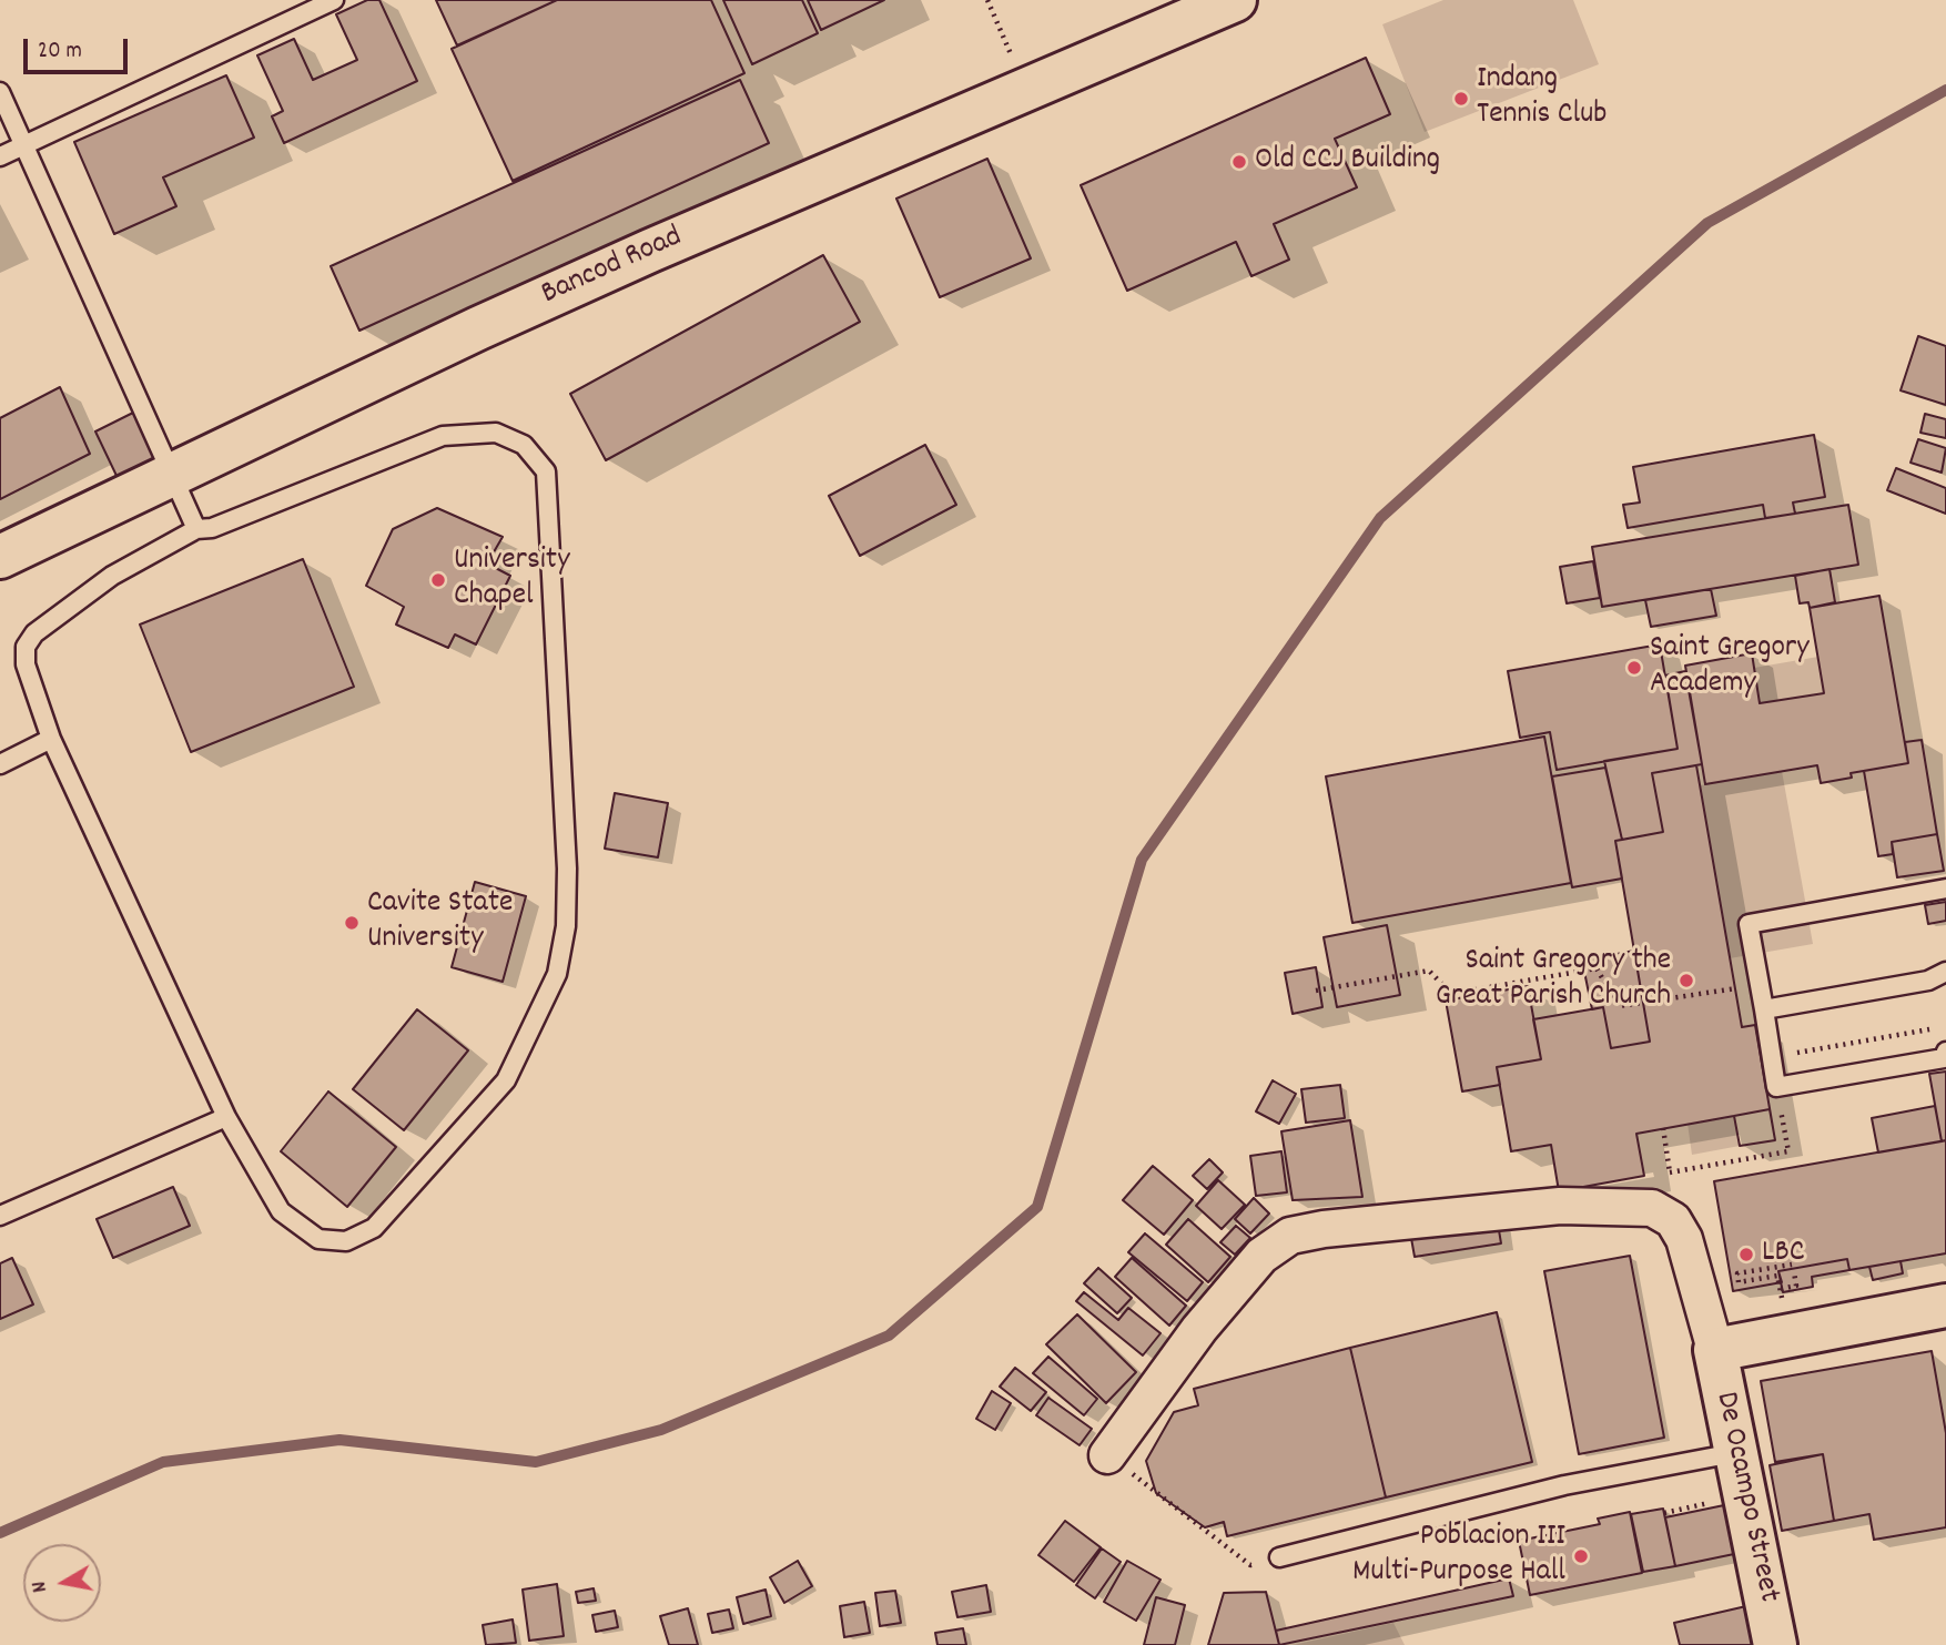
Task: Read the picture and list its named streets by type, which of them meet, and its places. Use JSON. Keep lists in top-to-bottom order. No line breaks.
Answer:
{"streets":{"street":["Bancod Road","De Ocampo Street"]},"places":["Indang Tennis Club","Old CCJ Building","University Chapel","Saint Gregory Academy","Cavite State University","Saint Gregory the Great Parish Church","LBC","Poblacion III Multi-Purpose Hall"],"scale_bar":"20 m","north":"left"}
